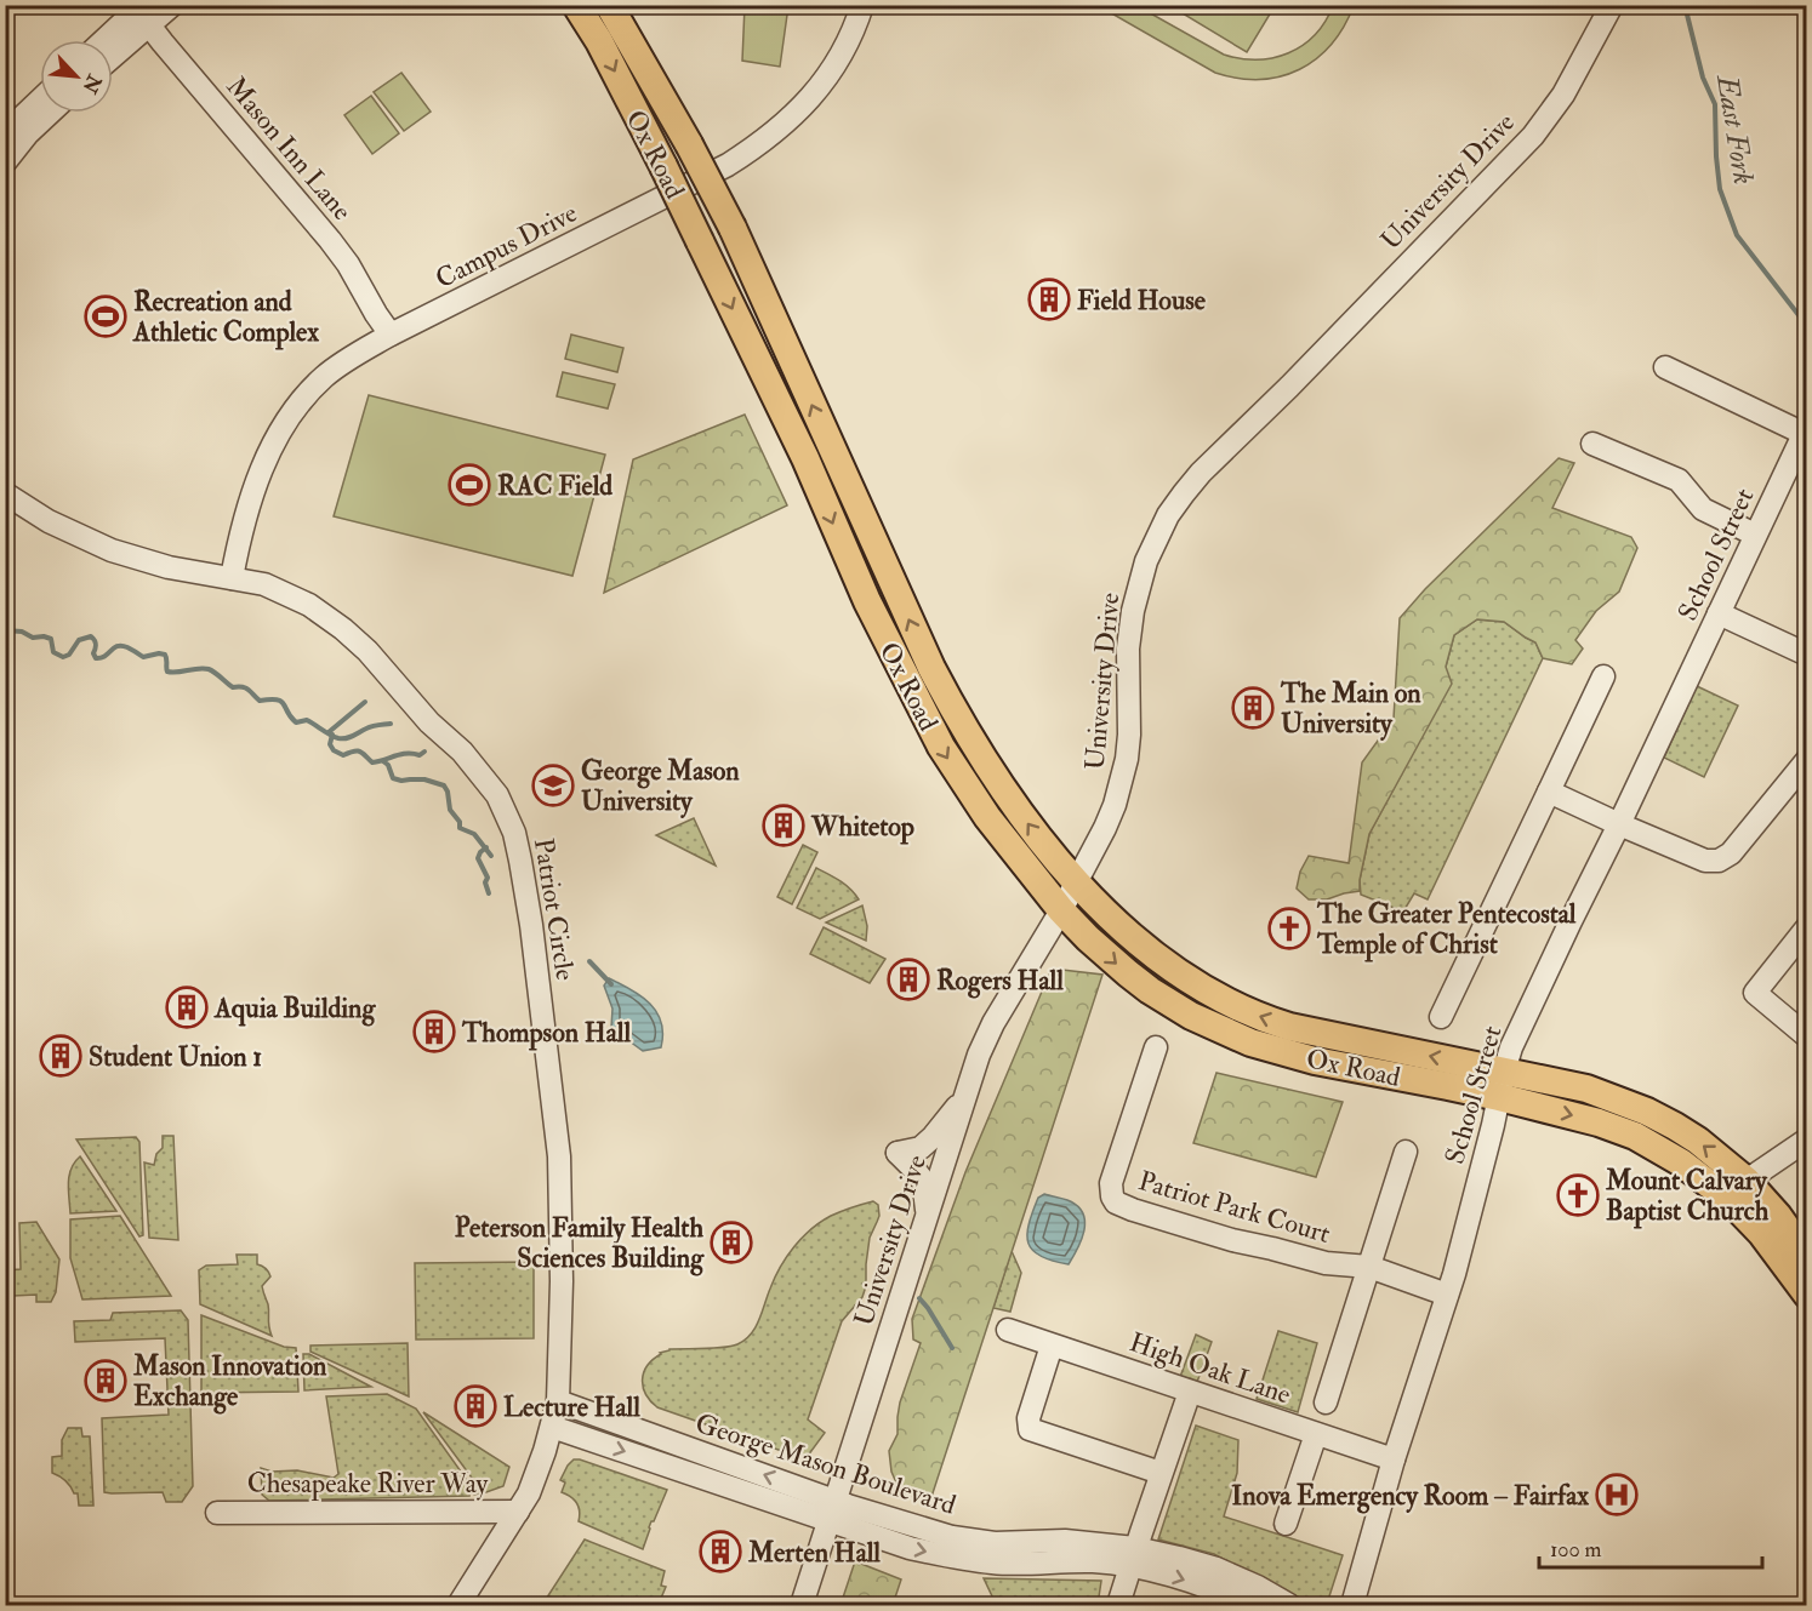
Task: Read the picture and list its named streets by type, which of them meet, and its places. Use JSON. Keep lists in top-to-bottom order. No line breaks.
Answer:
{"streets":{"main road":["Ox Road"],"street":["Mason Inn Lane","University Drive","Campus Drive","School Street","Patriot Circle","Patriot Park Court","High Oak Lane","George Mason Boulevard","Chesapeake River Way"]},"crossings":[["Mason Inn Lane","Campus Drive"],["Ox Road","University Drive"],["Ox Road","School Street"],["University Drive","George Mason Boulevard"],["Campus Drive","Patriot Circle"],["School Street","Patriot Park Court"],["School Street","High Oak Lane"],["Patriot Circle","George Mason Boulevard"],["Patriot Circle","Chesapeake River Way"]],"water":["East Fork"],"places":{"building":["Field House","The Main on University","Whitetop","Rogers Hall","Aquia Building","Thompson Hall","Student Union 1","Peterson Family Health Sciences Building","Mason Innovation Exchange","Lecture Hall","Merten Hall"],"sports":["Recreation and Athletic Complex","RAC Field"],"school or university":["George Mason University"],"church":["The Greater Pentecostal Temple of Christ","Mount Calvary Baptist Church"],"hospital":["Inova Emergency Room – Fairfax"]},"scale_bar":"100 m","north":"bottom right"}
